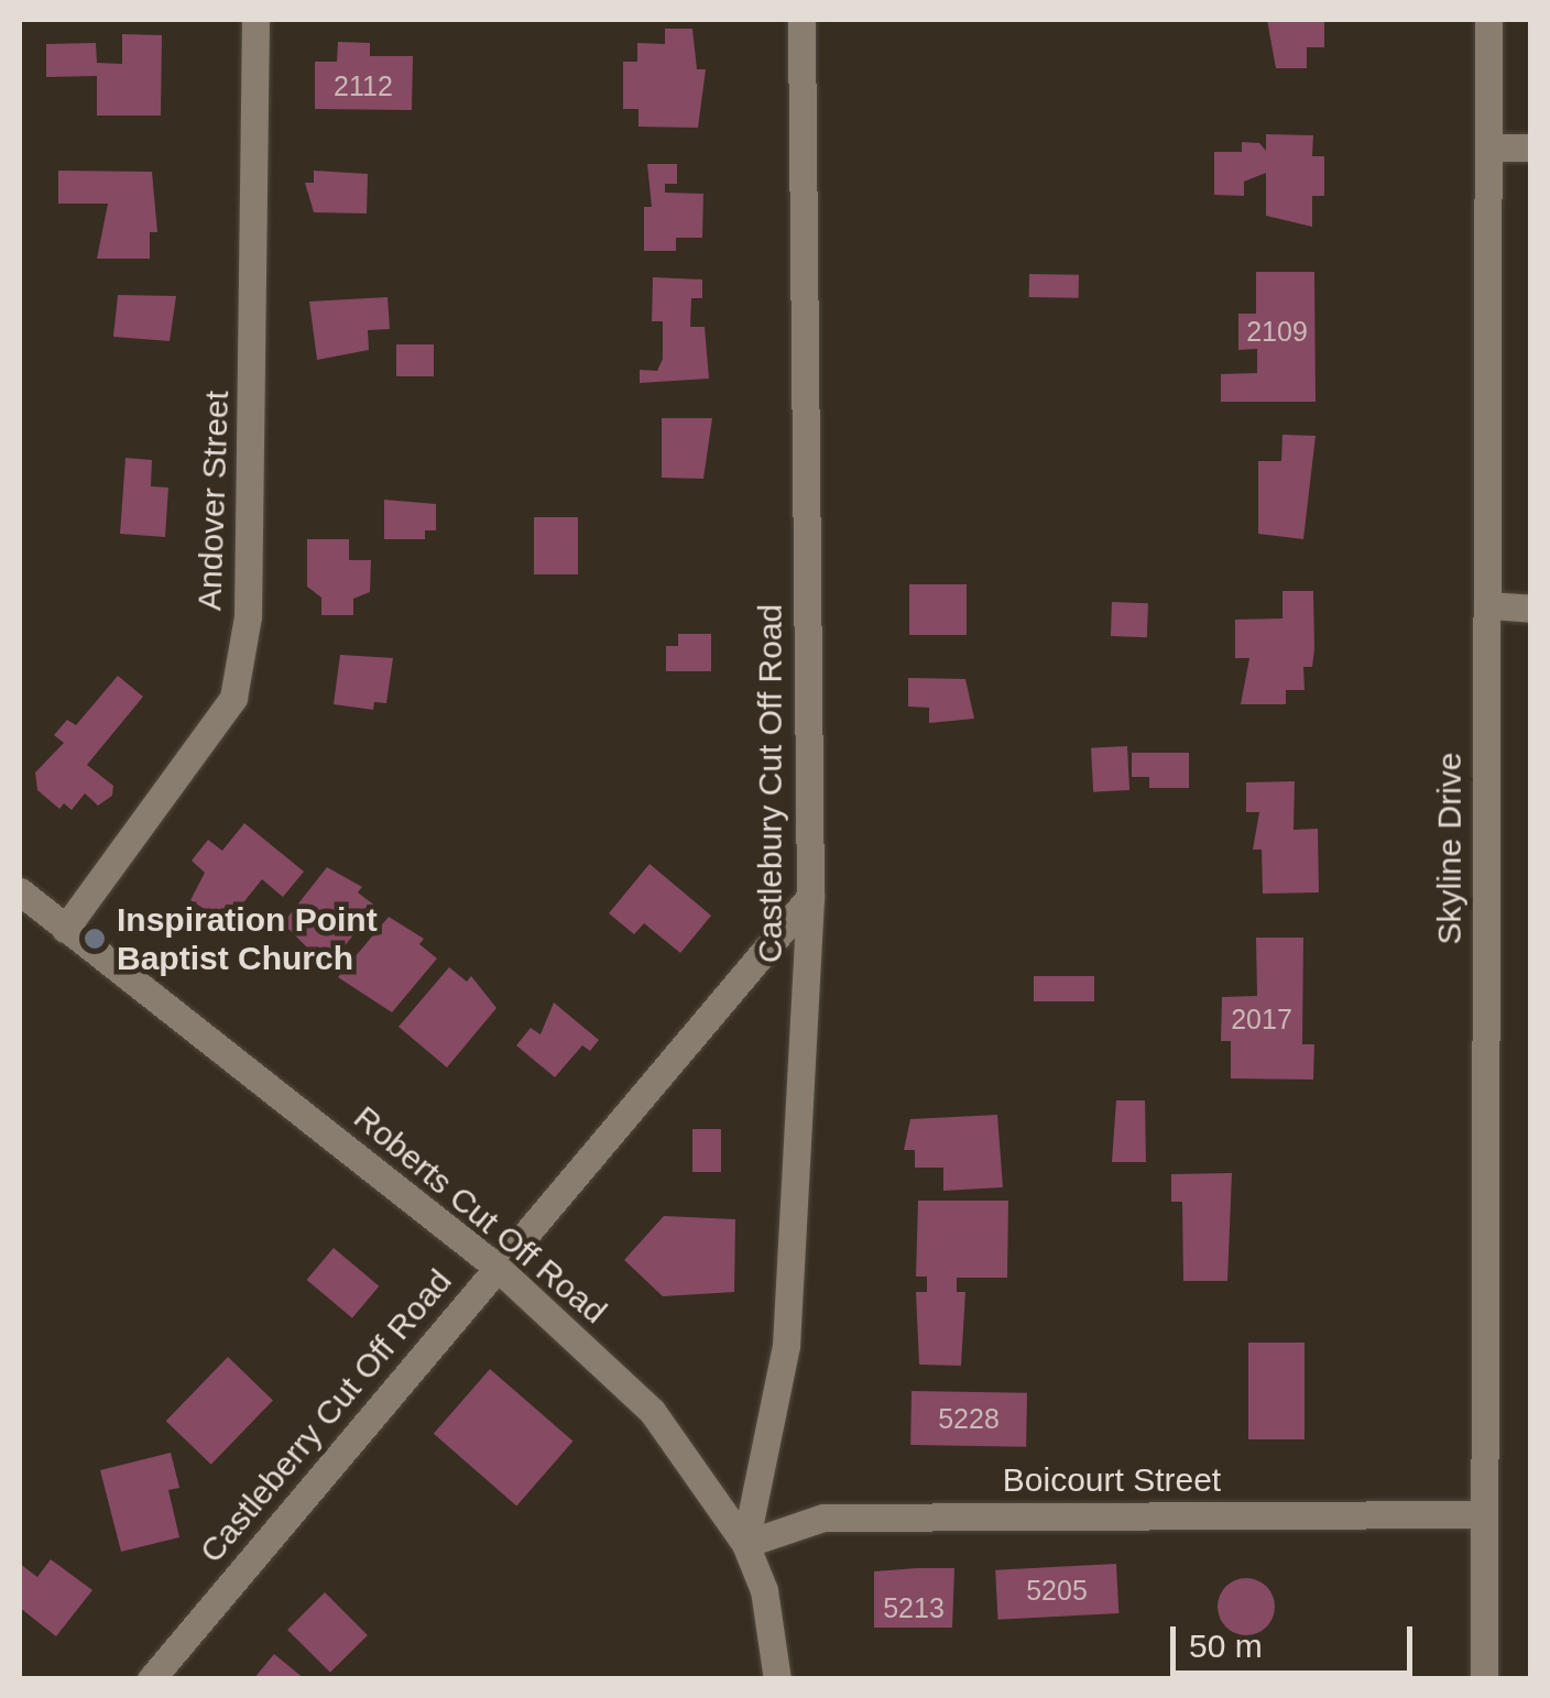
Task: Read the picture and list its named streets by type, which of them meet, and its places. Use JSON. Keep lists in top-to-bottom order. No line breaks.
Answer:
{"streets":{"street":["Andover Street","Castlebury Cut Off Road","Skyline Drive","Roberts Cut Off Road","Castleberry Cut Off Road","Boicourt Street"]},"crossings":[["Andover Street","Roberts Cut Off Road"],["Castlebury Cut Off Road","Roberts Cut Off Road"],["Castlebury Cut Off Road","Castleberry Cut Off Road"],["Castlebury Cut Off Road","Boicourt Street"],["Skyline Drive","Boicourt Street"],["Roberts Cut Off Road","Castleberry Cut Off Road"],["Roberts Cut Off Road","Boicourt Street"]],"places":["Inspiration Point Baptist Church"],"house_numbers":["2112","2109","2017","5228","5205","5213"],"scale_bar":"50 m"}
